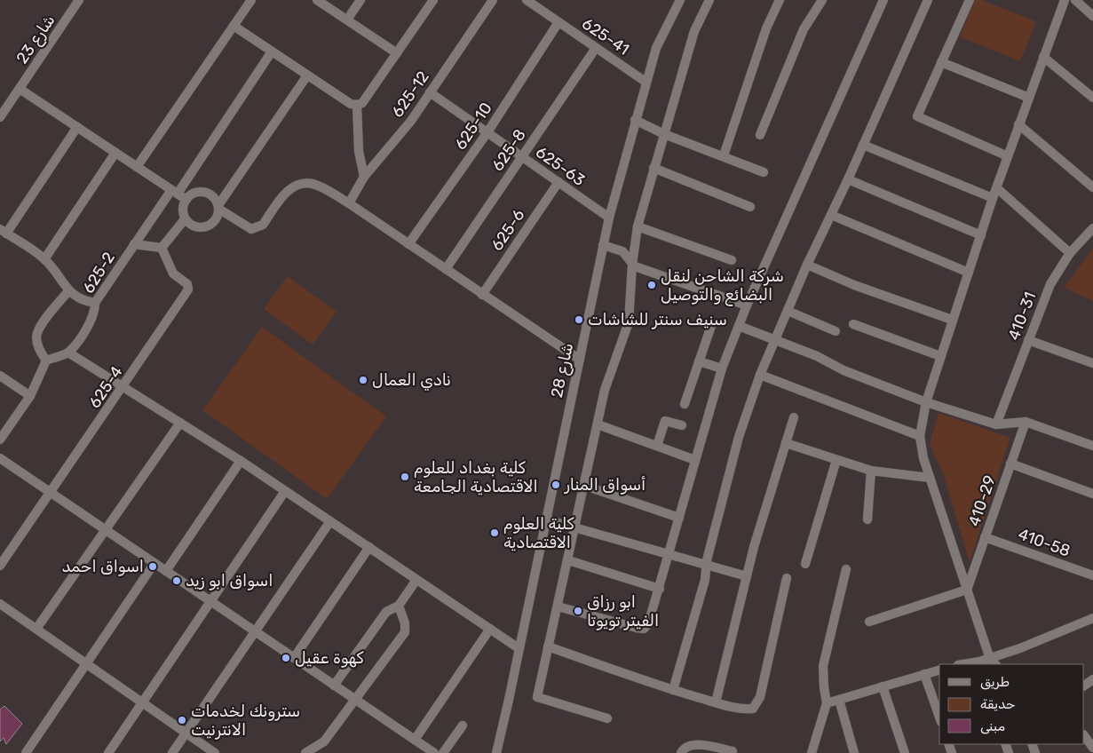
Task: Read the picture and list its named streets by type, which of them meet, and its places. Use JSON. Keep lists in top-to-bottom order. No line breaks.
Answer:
{"streets":{"street":["625-41","شارع 23","625-12","625-10","625-8","625-63","625-6","625-2","410-31","شارع 28","625-4","410-29","410-58"]},"crossings":[["625-41","625-10"],["625-41","625-8"],["625-41","شارع 28"],["625-12","625-63"],["625-10","625-63"],["625-8","625-63"],["625-63","625-6"],["625-63","شارع 28"],["410-29","410-58"]],"places":["شركة الشاحن لنقل البضائع والتوصيل","سنيف سنتر للشاشات","نادي العمال","كلية بغداد للعلوم الاقتصادية الجامعة","أسواق المنار","كلية العلوم الاقتصادية","اسواق احمد","اسواق ابو زيد","ابو رزاق الفيتر تويوتا","كهوة عقيل","سترونك لخدمات الانترنيت"],"legend":["طريق","حديقة","مبنى"]}
